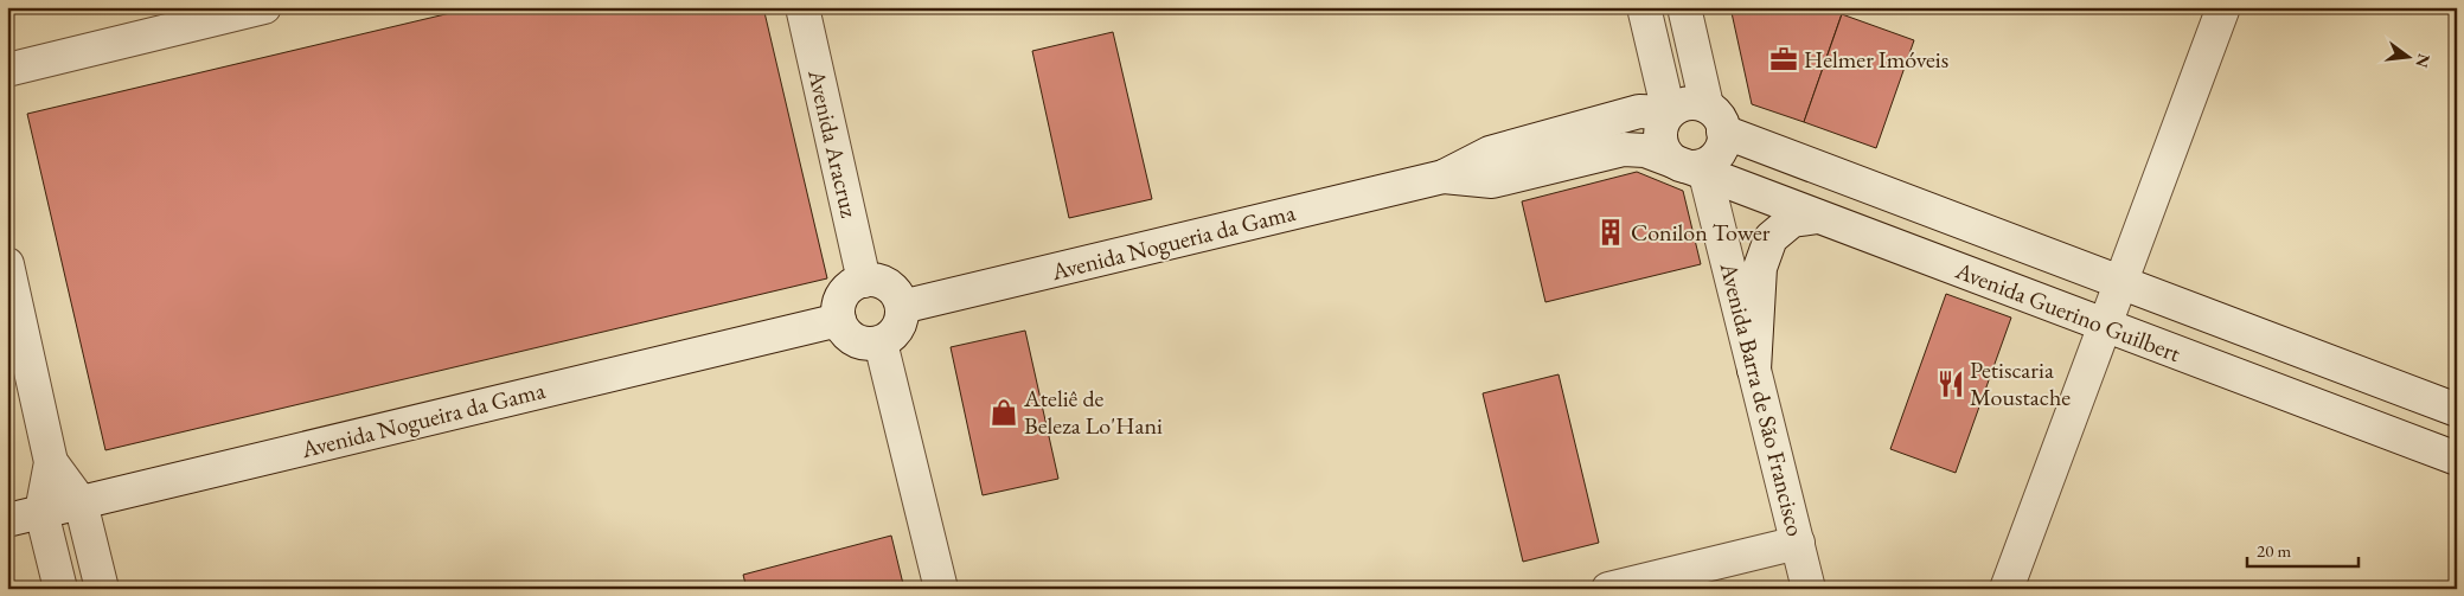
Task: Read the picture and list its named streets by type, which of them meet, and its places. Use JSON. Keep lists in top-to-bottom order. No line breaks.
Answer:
{"streets":{"main road":["Avenida Aracruz","Avenida Nogueria da Gama","Avenida Guerino Guilbert","Avenida Barra de São Francisco","Avenida Nogueira da Gama"]},"crossings":[["Avenida Aracruz","Avenida Nogueria da Gama"],["Avenida Aracruz","Avenida Nogueira da Gama"],["Avenida Nogueria da Gama","Avenida Guerino Guilbert"],["Avenida Nogueria da Gama","Avenida Barra de São Francisco"],["Avenida Nogueria da Gama","Avenida Nogueira da Gama"],["Avenida Guerino Guilbert","Avenida Barra de São Francisco"]],"places":{"office":["Helmer Imóveis"],"building":["Conilon Tower"],"restaurant":["Petiscaria Moustache"],"shop":["Ateliê de Beleza Lo'Hani"]},"scale_bar":"20 m","north":"right"}
